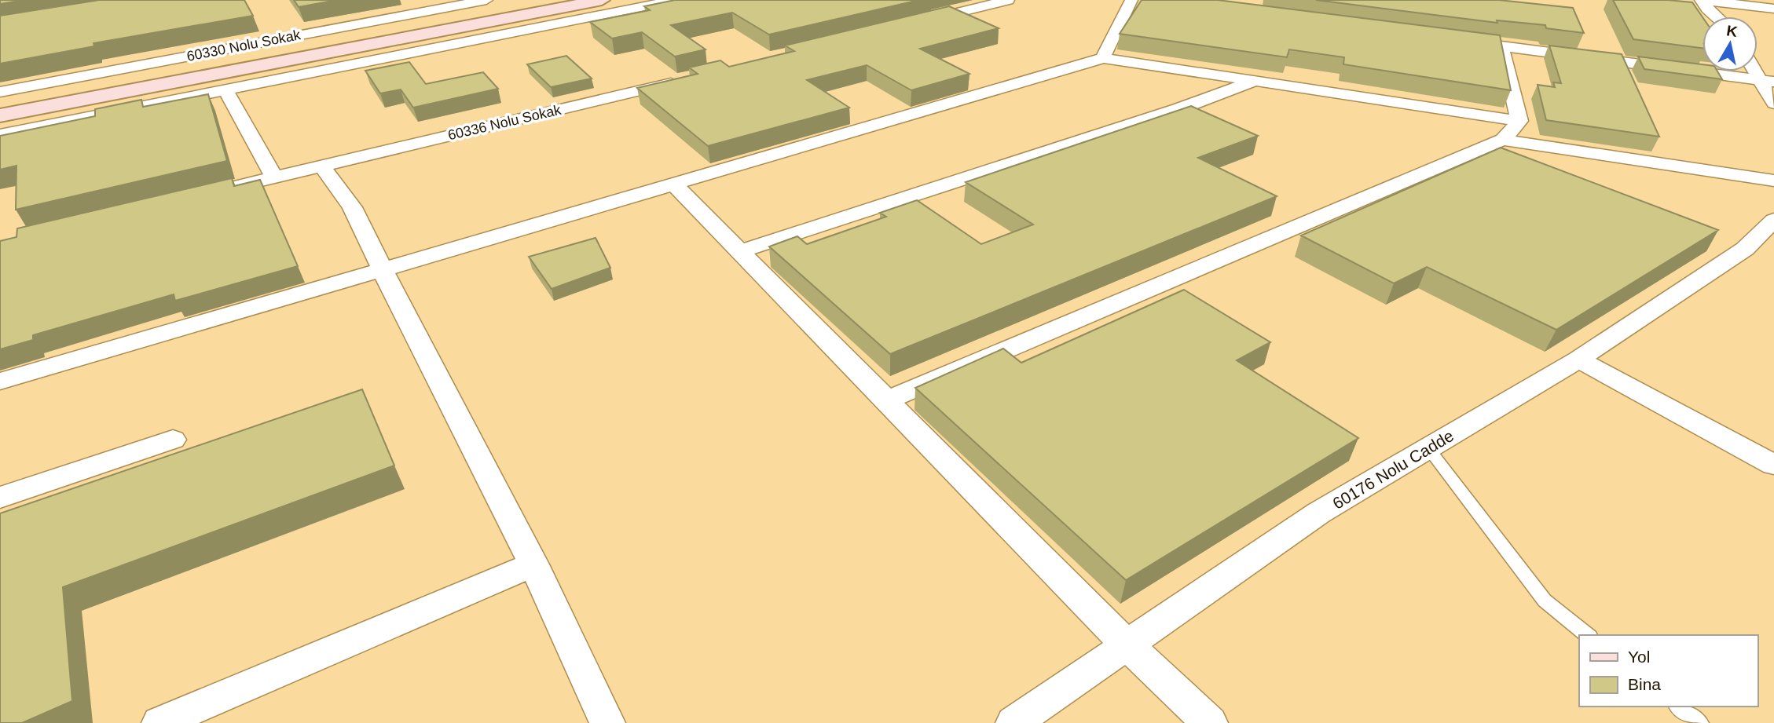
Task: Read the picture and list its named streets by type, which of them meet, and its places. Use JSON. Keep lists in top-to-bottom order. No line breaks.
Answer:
{"streets":{"street":["60330 Nolu Sokak","60336 Nolu Sokak","60176 Nolu Cadde"]},"legend":["Yol","Bina"],"north":"top"}
